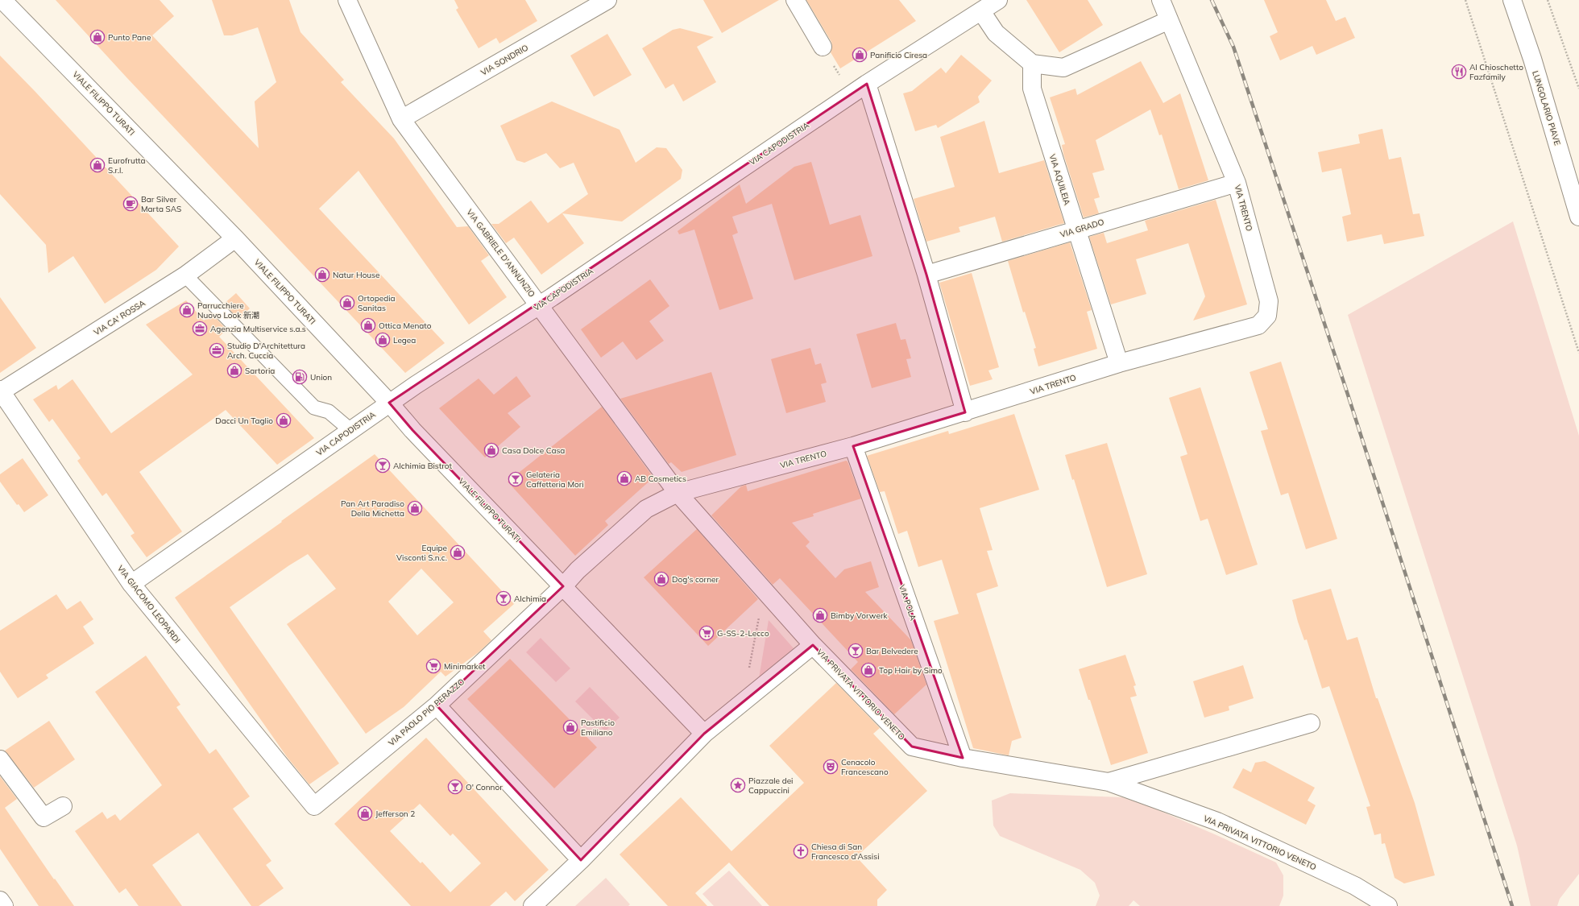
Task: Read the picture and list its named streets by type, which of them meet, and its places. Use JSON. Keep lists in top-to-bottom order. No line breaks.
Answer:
{"streets":{"street":["VIA SONDRIO","VIALE FILIPPO TURATI","LUNGOLARIO PIAVE","VIA CAPODISTRIA","VIA AQUILEIA","VIA TRENTO","VIA GRADO","VIA GABRIELE D'ANNUNZIO","VIA CA' ROSSA","VIA POLA","VIA GIACOMO LEOPARDI","VIA PRIVATA VITTORIO VENETO","VIA PAOLO PIO PERAZZO"]},"crossings":[["VIA SONDRIO","VIA GABRIELE D'ANNUNZIO"],["VIALE FILIPPO TURATI","VIA CAPODISTRIA"],["VIALE FILIPPO TURATI","VIA TRENTO"],["VIALE FILIPPO TURATI","VIA CA' ROSSA"],["VIALE FILIPPO TURATI","VIA PAOLO PIO PERAZZO"],["VIA CAPODISTRIA","VIA GABRIELE D'ANNUNZIO"],["VIA CAPODISTRIA","VIA GIACOMO LEOPARDI"],["VIA AQUILEIA","VIA TRENTO"],["VIA AQUILEIA","VIA GRADO"],["VIA TRENTO","VIA GRADO"],["VIA TRENTO","VIA GABRIELE D'ANNUNZIO"],["VIA TRENTO","VIA POLA"],["VIA TRENTO","VIA PRIVATA VITTORIO VENETO"],["VIA TRENTO","VIA PAOLO PIO PERAZZO"],["VIA GABRIELE D'ANNUNZIO","VIA PRIVATA VITTORIO VENETO"],["VIA CA' ROSSA","VIA GIACOMO LEOPARDI"],["VIA POLA","VIA PRIVATA VITTORIO VENETO"],["VIA GIACOMO LEOPARDI","VIA PAOLO PIO PERAZZO"]],"places":{"shop":["Punto Pane","Panificio Ciresa","Eurofrutta S.r.l.","Natur House","Ortopedia Sanitas","Parrucchiere Nuovo Look 新潮","Ottica Menato","Legea","Sartoria","Dacci Un Taglio","Casa Dolce Casa","AB Cosmetics","Pan Art Paradiso Della Michetta","Equipe Visconti S.n.c.","Dog's corner","Bimby Vorwerk","Top Hair by Simo","Pastificio Emiliano","Jefferson 2"],"restaurant":["Al Chioschetto Fazfamily"],"cafe":["Bar Silver Marta SAS"],"office":["Agenzia Multiservice s.a.s","Studio D'Architettura Arch. Cuccia"],"fuel station":["Union"],"bar":["Alchimia Bistrot","Gelateria Caffetteria Mori","Alchimia","Bar Belvedere","O' Connor"],"supermarket":["G-SS-2-Lecco","Minimarket"],"theatre":["Cenacolo Francescano"],"place":["Piazzale dei Cappuccini"],"church":["Chiesa di San Francesco d'Assisi"]}}
